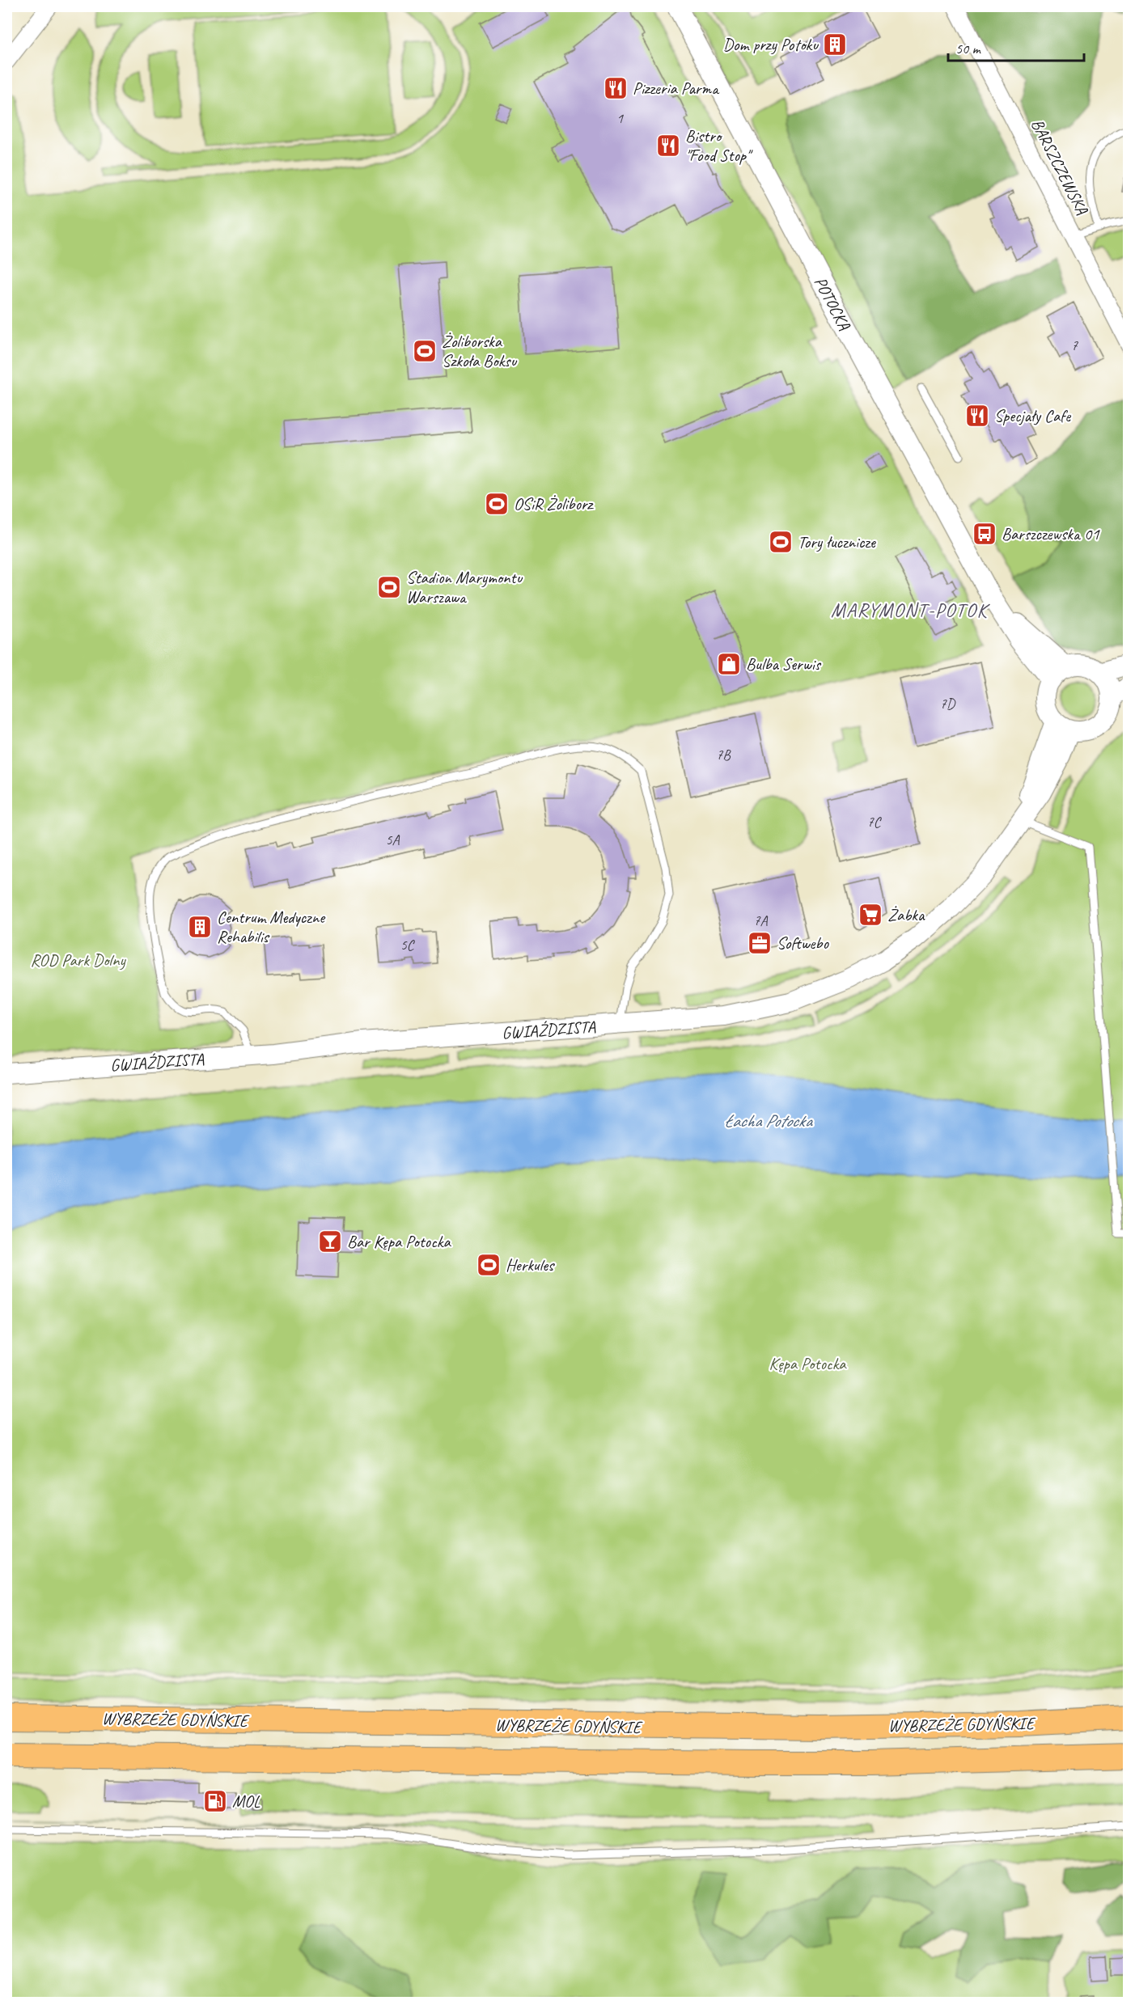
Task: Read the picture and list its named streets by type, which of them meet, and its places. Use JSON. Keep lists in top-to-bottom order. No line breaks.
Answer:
{"streets":{"main road":["WYBRZEŻE GDYŃSKIE"],"street":["BARSZCZEWSKA","POTOCKA","GWIAŹDZISTA"]},"crossings":[["POTOCKA","GWIAŹDZISTA"]],"districts":["MARYMONT-POTOK"],"water":["Łacha Potocka"],"parks":["ROD Park Dolny","Kępa Potocka"],"places":{"building":["Dom przy Potoku","Centrum Medyczne Rehabilis"],"restaurant":["Pizzeria Parma","Bistro \"Food Stop\"","Specjały Cafe"],"sports":["Żoliborska Szkoła Boksu","OSiR Żoliborz","Tory łucznicze","Stadion Marymontu Warszawa","Herkules"],"bus stop":["Barszczewska 01"],"shop":["Bulba Serwis"],"supermarket":["Żabka"],"office":["Softwebo"],"bar":["Bar Kępa Potocka"],"fuel station":["MOL"]},"house_numbers":["1","7","7D","7B","7C","5A","7A","5C"],"scale_bar":"50 m"}
